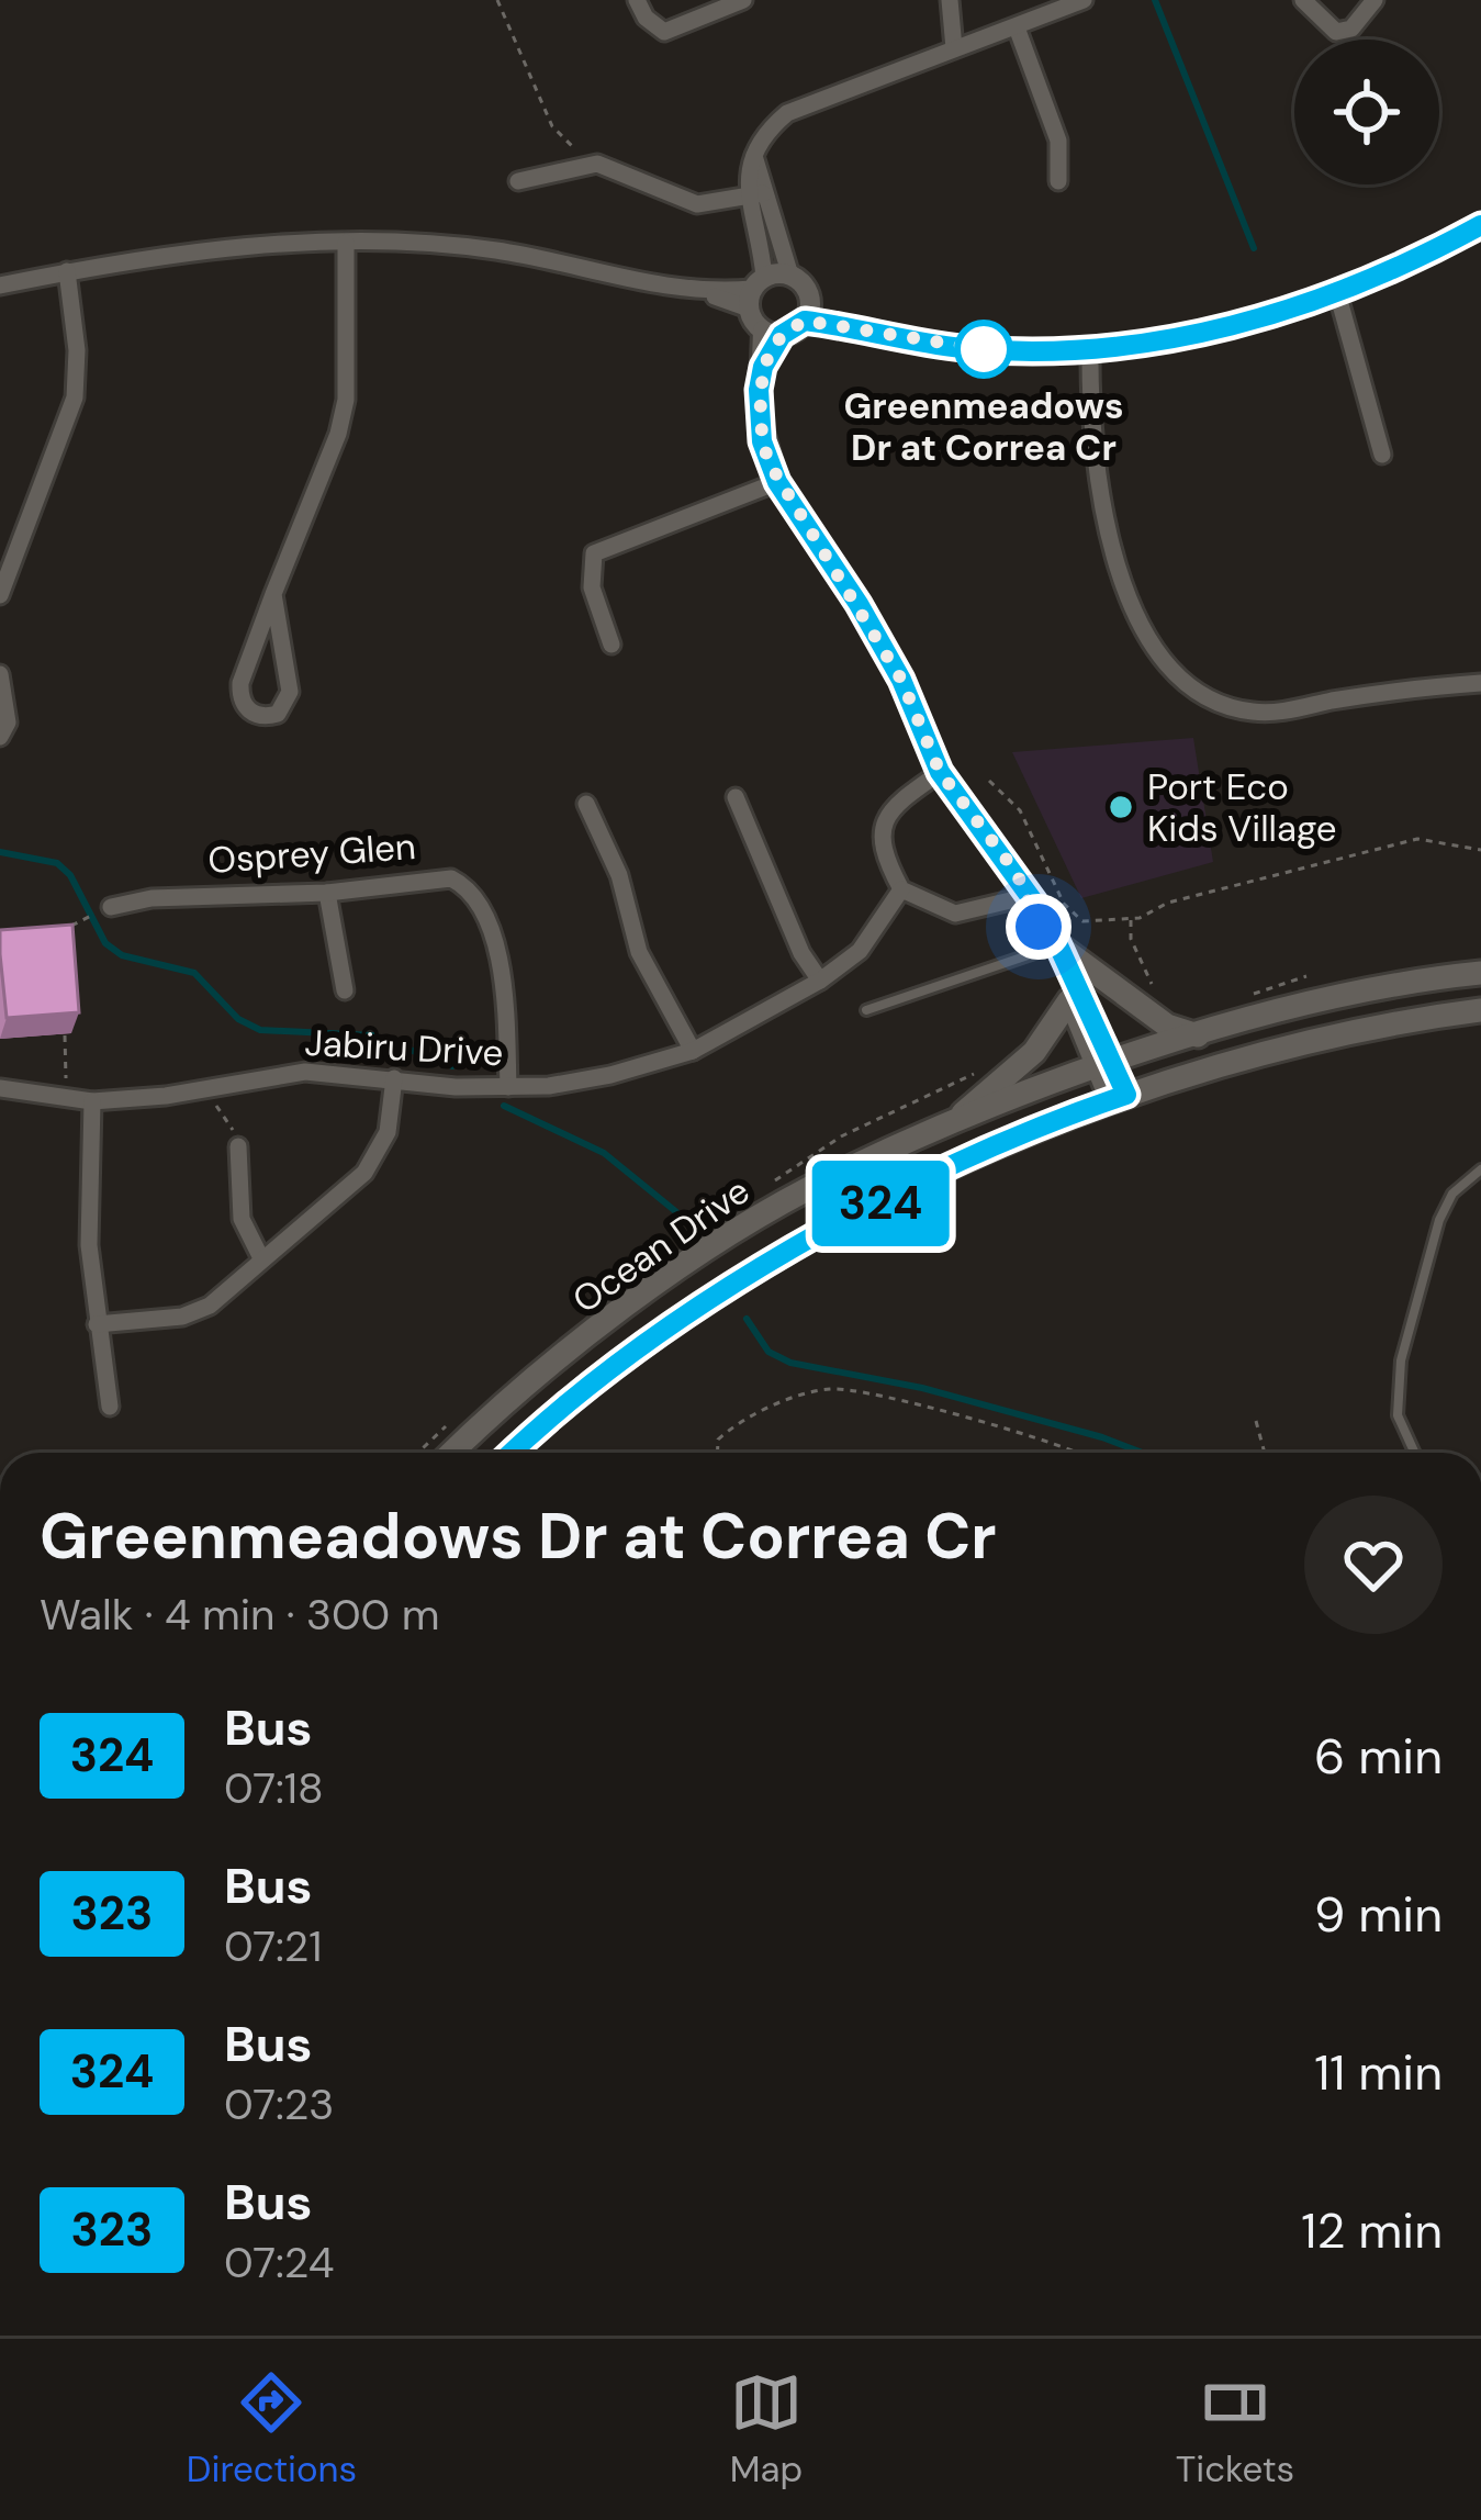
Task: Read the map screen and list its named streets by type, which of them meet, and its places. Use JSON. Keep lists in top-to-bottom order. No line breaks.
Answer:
{"streets":{"main road":["Ocean Drive"],"street":["Osprey Glen","Jabiru Drive"]},"crossings":[["Osprey Glen","Jabiru Drive"]],"places":["Greenmeadows Dr at Correa Cr","Port Eco Kids Village"],"lines":["bus line 324"],"page":{"on_map":"324","heading":["Greenmeadows Dr at Correa Cr","Walk · 4 min · 300 m"],"list":[{"mark":"324","name":"Bus","note":"07:18","value":"6 min"},{"mark":"323","name":"Bus","note":"07:21","value":"9 min"},{"mark":"324","name":"Bus","note":"07:23","value":"11 min"},{"mark":"323","name":"Bus","note":"07:24","value":"12 min"}],"tabs":["Directions","Map","Tickets"]}}
